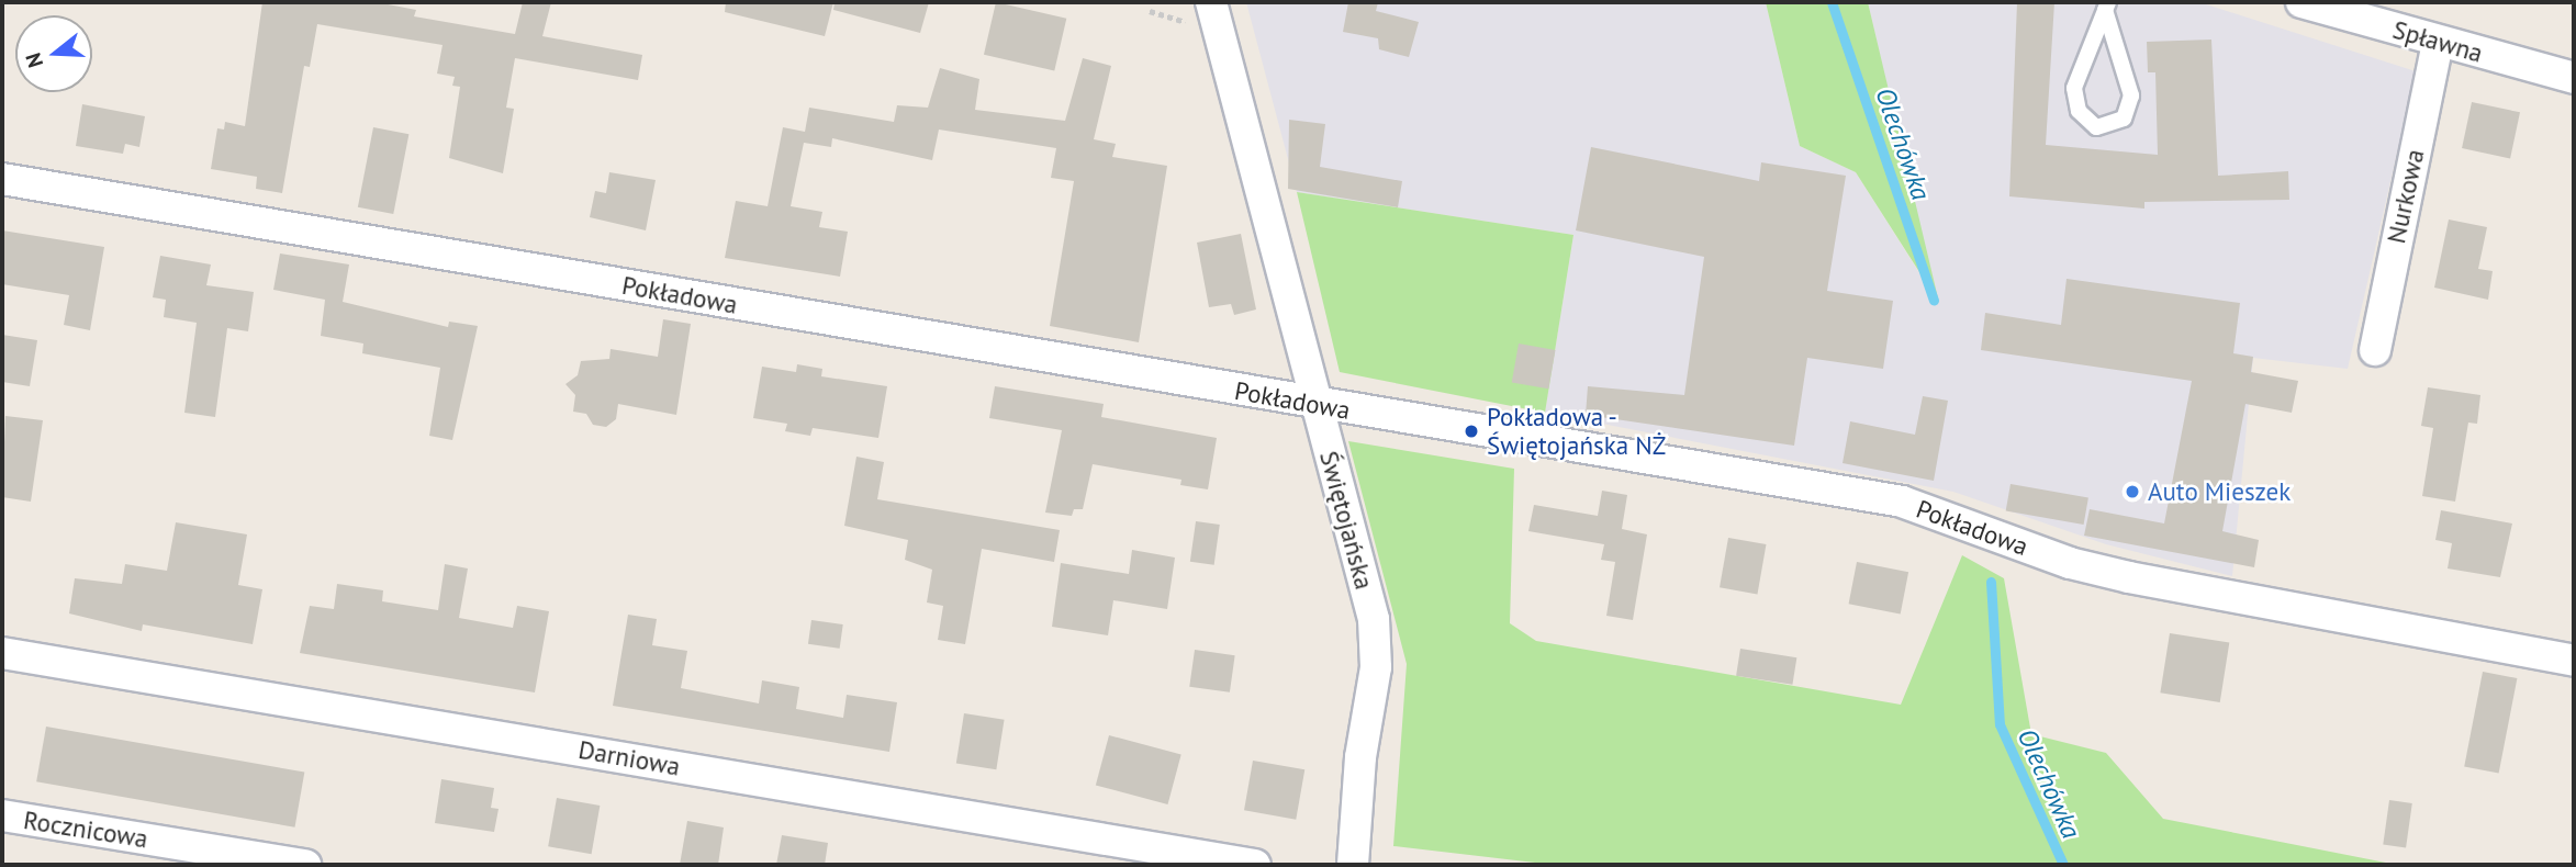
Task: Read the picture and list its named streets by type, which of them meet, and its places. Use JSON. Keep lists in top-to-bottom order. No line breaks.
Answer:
{"streets":{"street":["Spławna","Nurkowa","Pokładowa","Świętojańska","Darniowa","Rocznicowa"]},"crossings":[["Spławna","Nurkowa"],["Pokładowa","Świętojańska"]],"water":["Olechówka"],"places":["Pokładowa - Świętojańska NŻ","Auto Mieszek"],"north":"left"}
